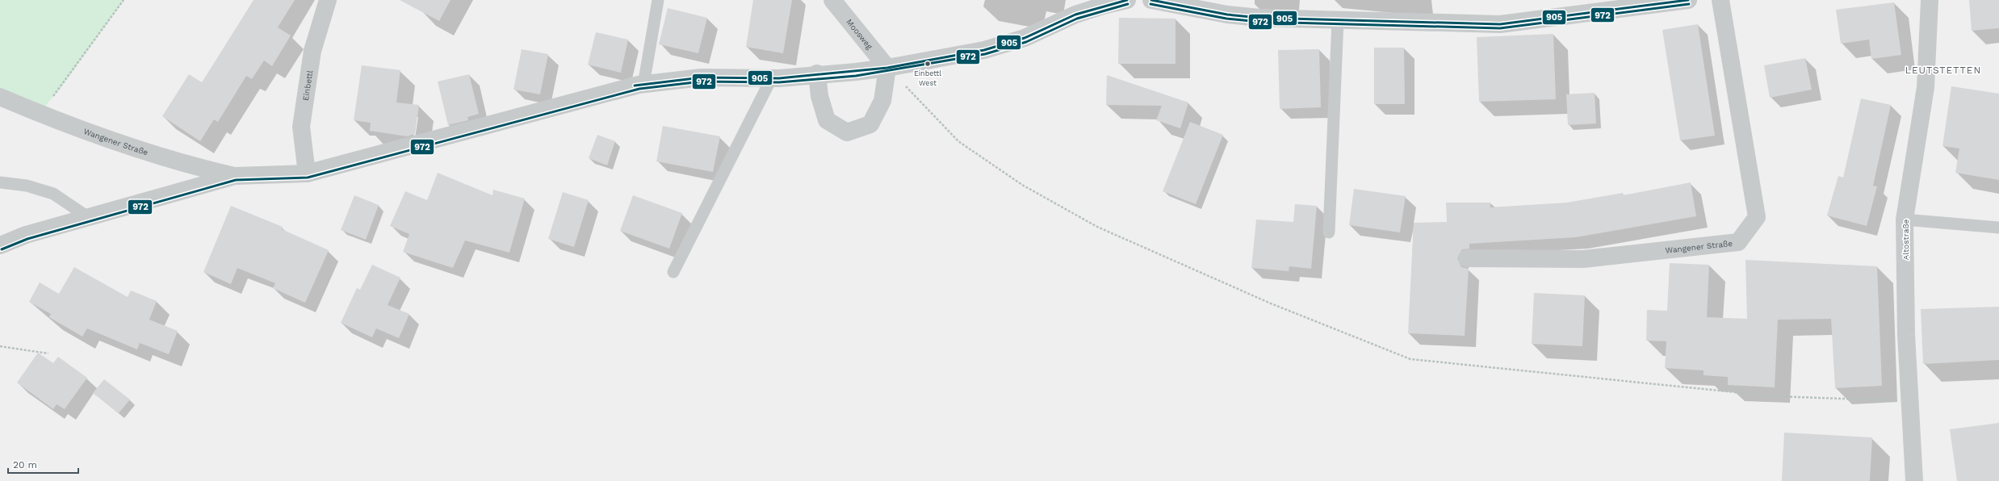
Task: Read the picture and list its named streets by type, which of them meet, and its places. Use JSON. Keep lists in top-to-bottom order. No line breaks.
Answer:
{"streets":{"street":["Moosweg","Einbettl","Wangener Straße","Altostraße"]},"crossings":[["Moosweg","Wangener Straße"],["Einbettl","Wangener Straße"]],"districts":["LEUTSTETTEN"],"places":["Einbettl West"],"lines":["transit line 905","transit line 972"],"scale_bar":"20 m"}
